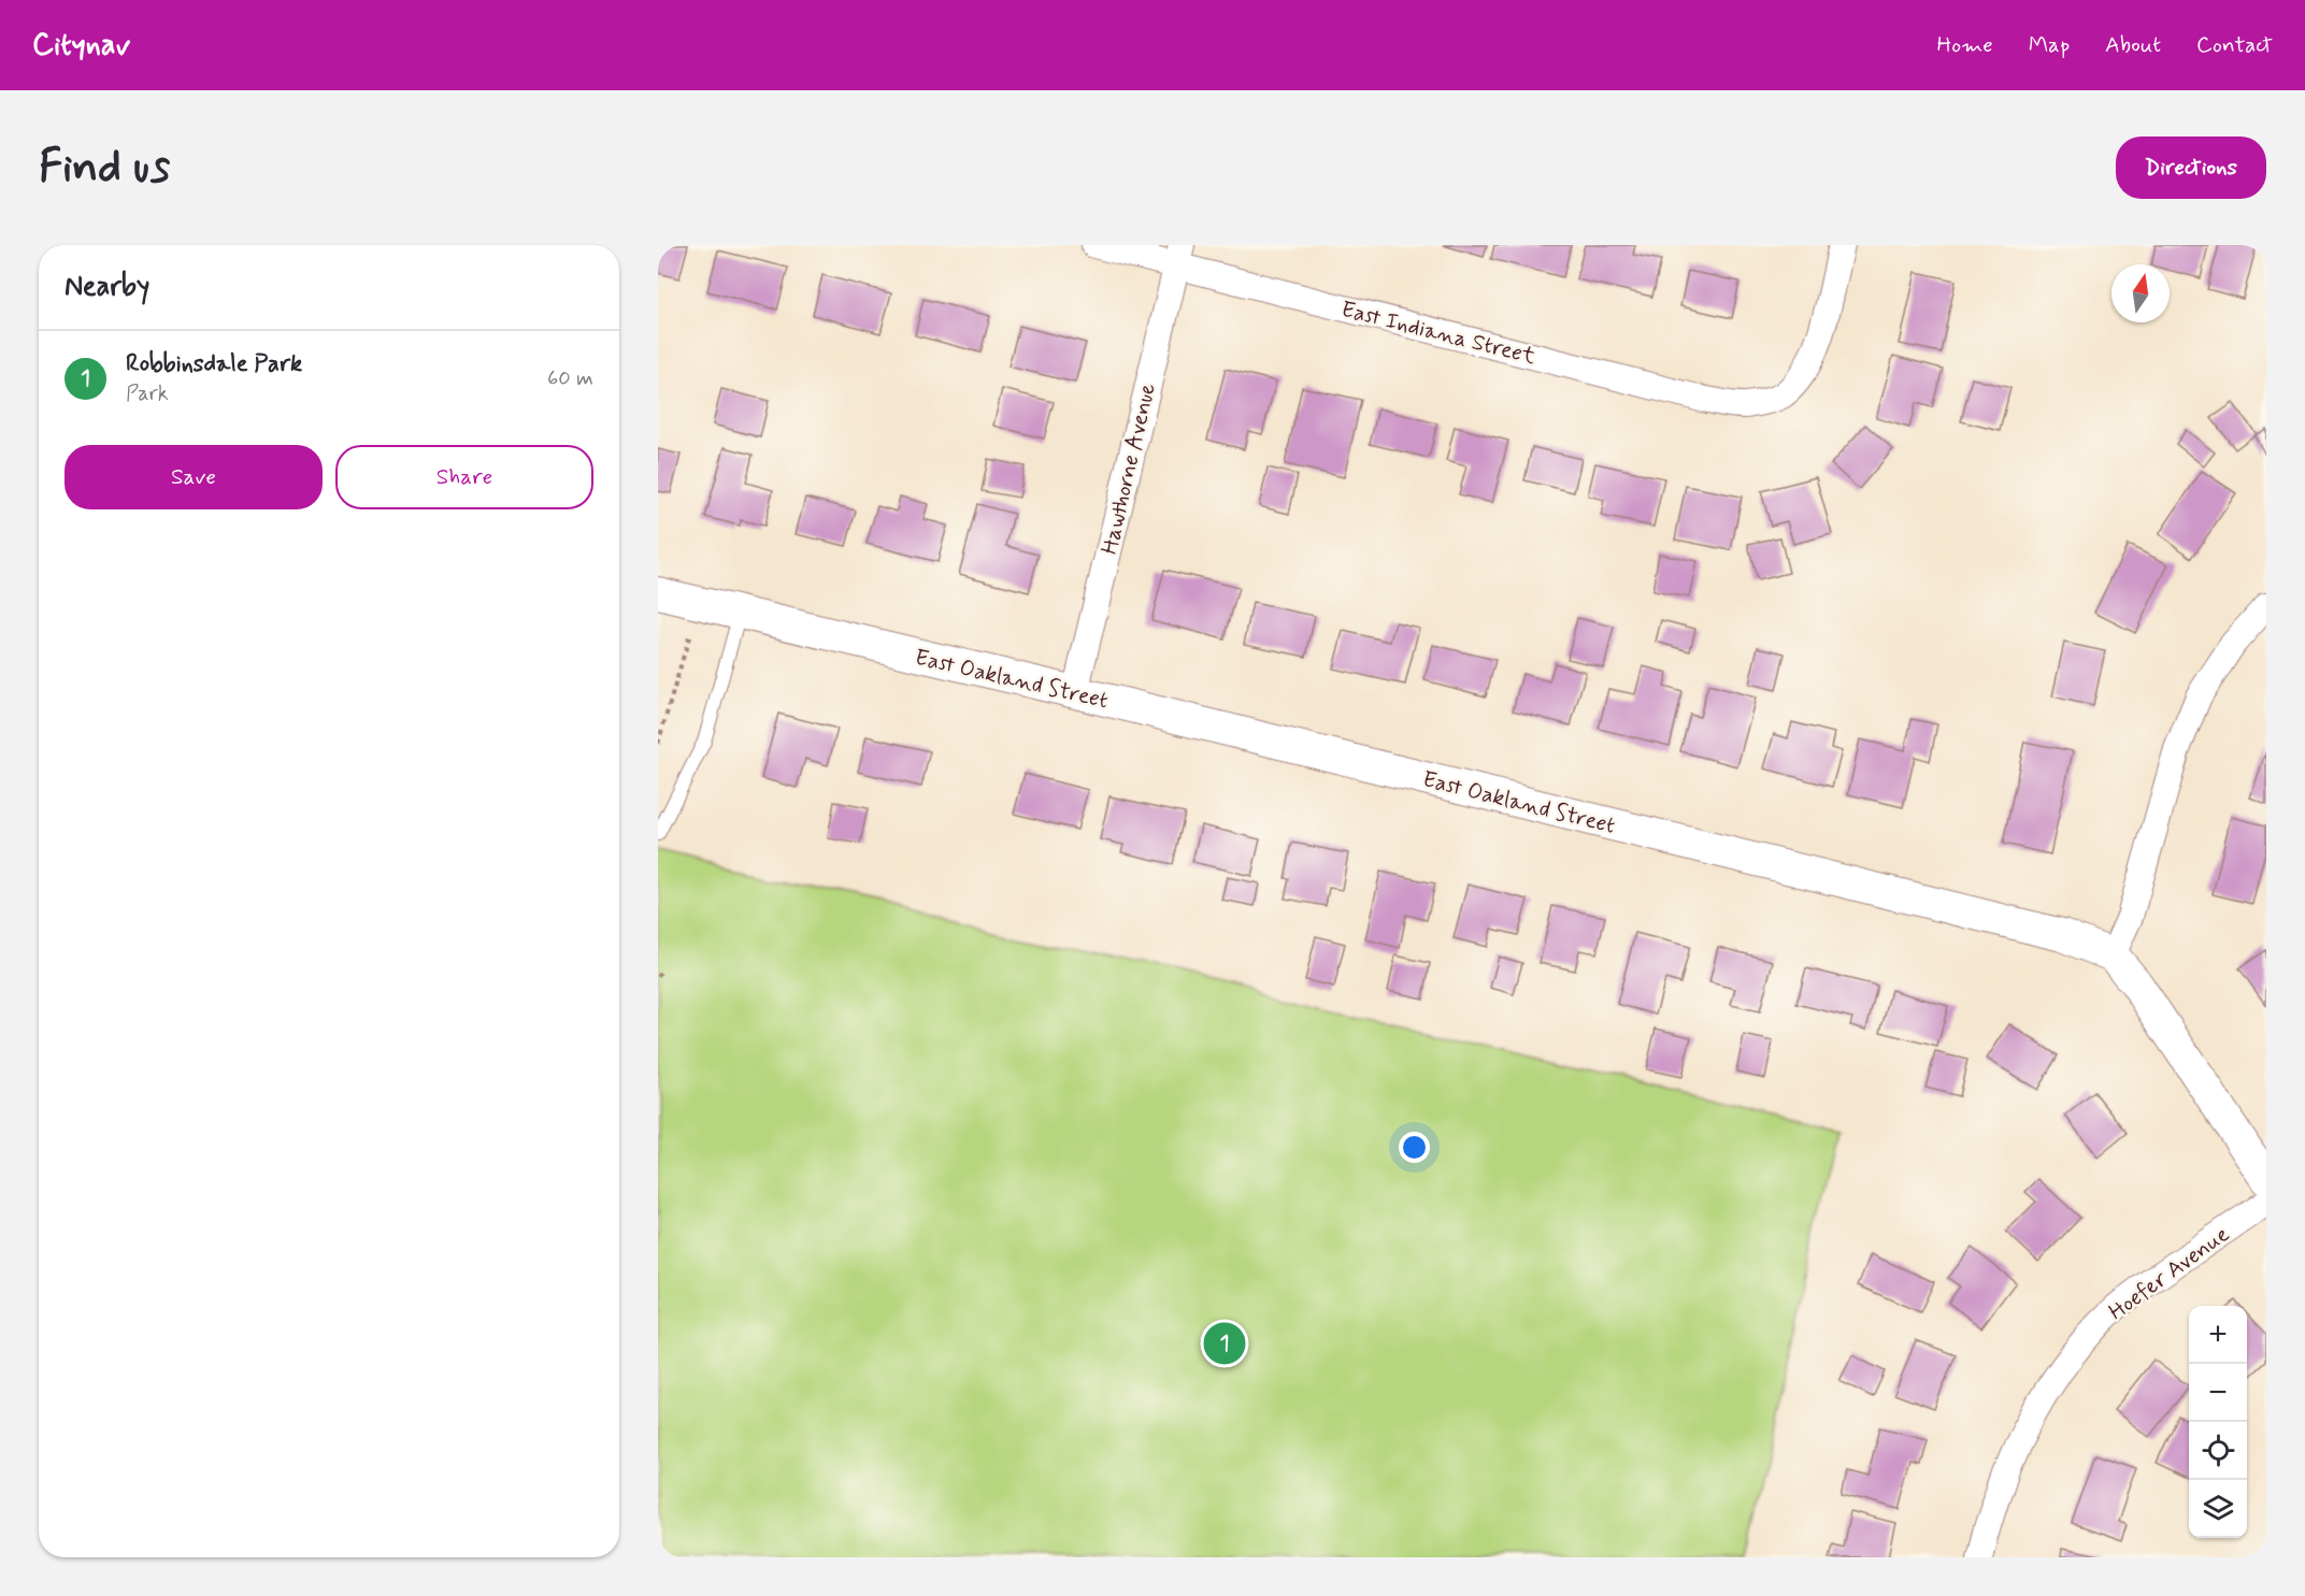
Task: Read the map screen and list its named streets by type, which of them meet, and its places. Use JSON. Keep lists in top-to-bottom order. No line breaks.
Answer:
{"streets":{"street":["East Indiana Street","Hawthorne Avenue","East Oakland Street","Hoefer Avenue"]},"crossings":[["East Indiana Street","Hawthorne Avenue"],["Hawthorne Avenue","East Oakland Street"]],"north":"top","page":{"header":"Citynav","nav":["Home","Map","About","Contact"],"buttons":["Directions",["Save","Share"]],"title":"Find us","heading":"Nearby","list":[{"mark":"1","name":"Robbinsdale Park","note":"Park","value":"60 m"}],"map_buttons":["+","−"],"pins":"1"}}
